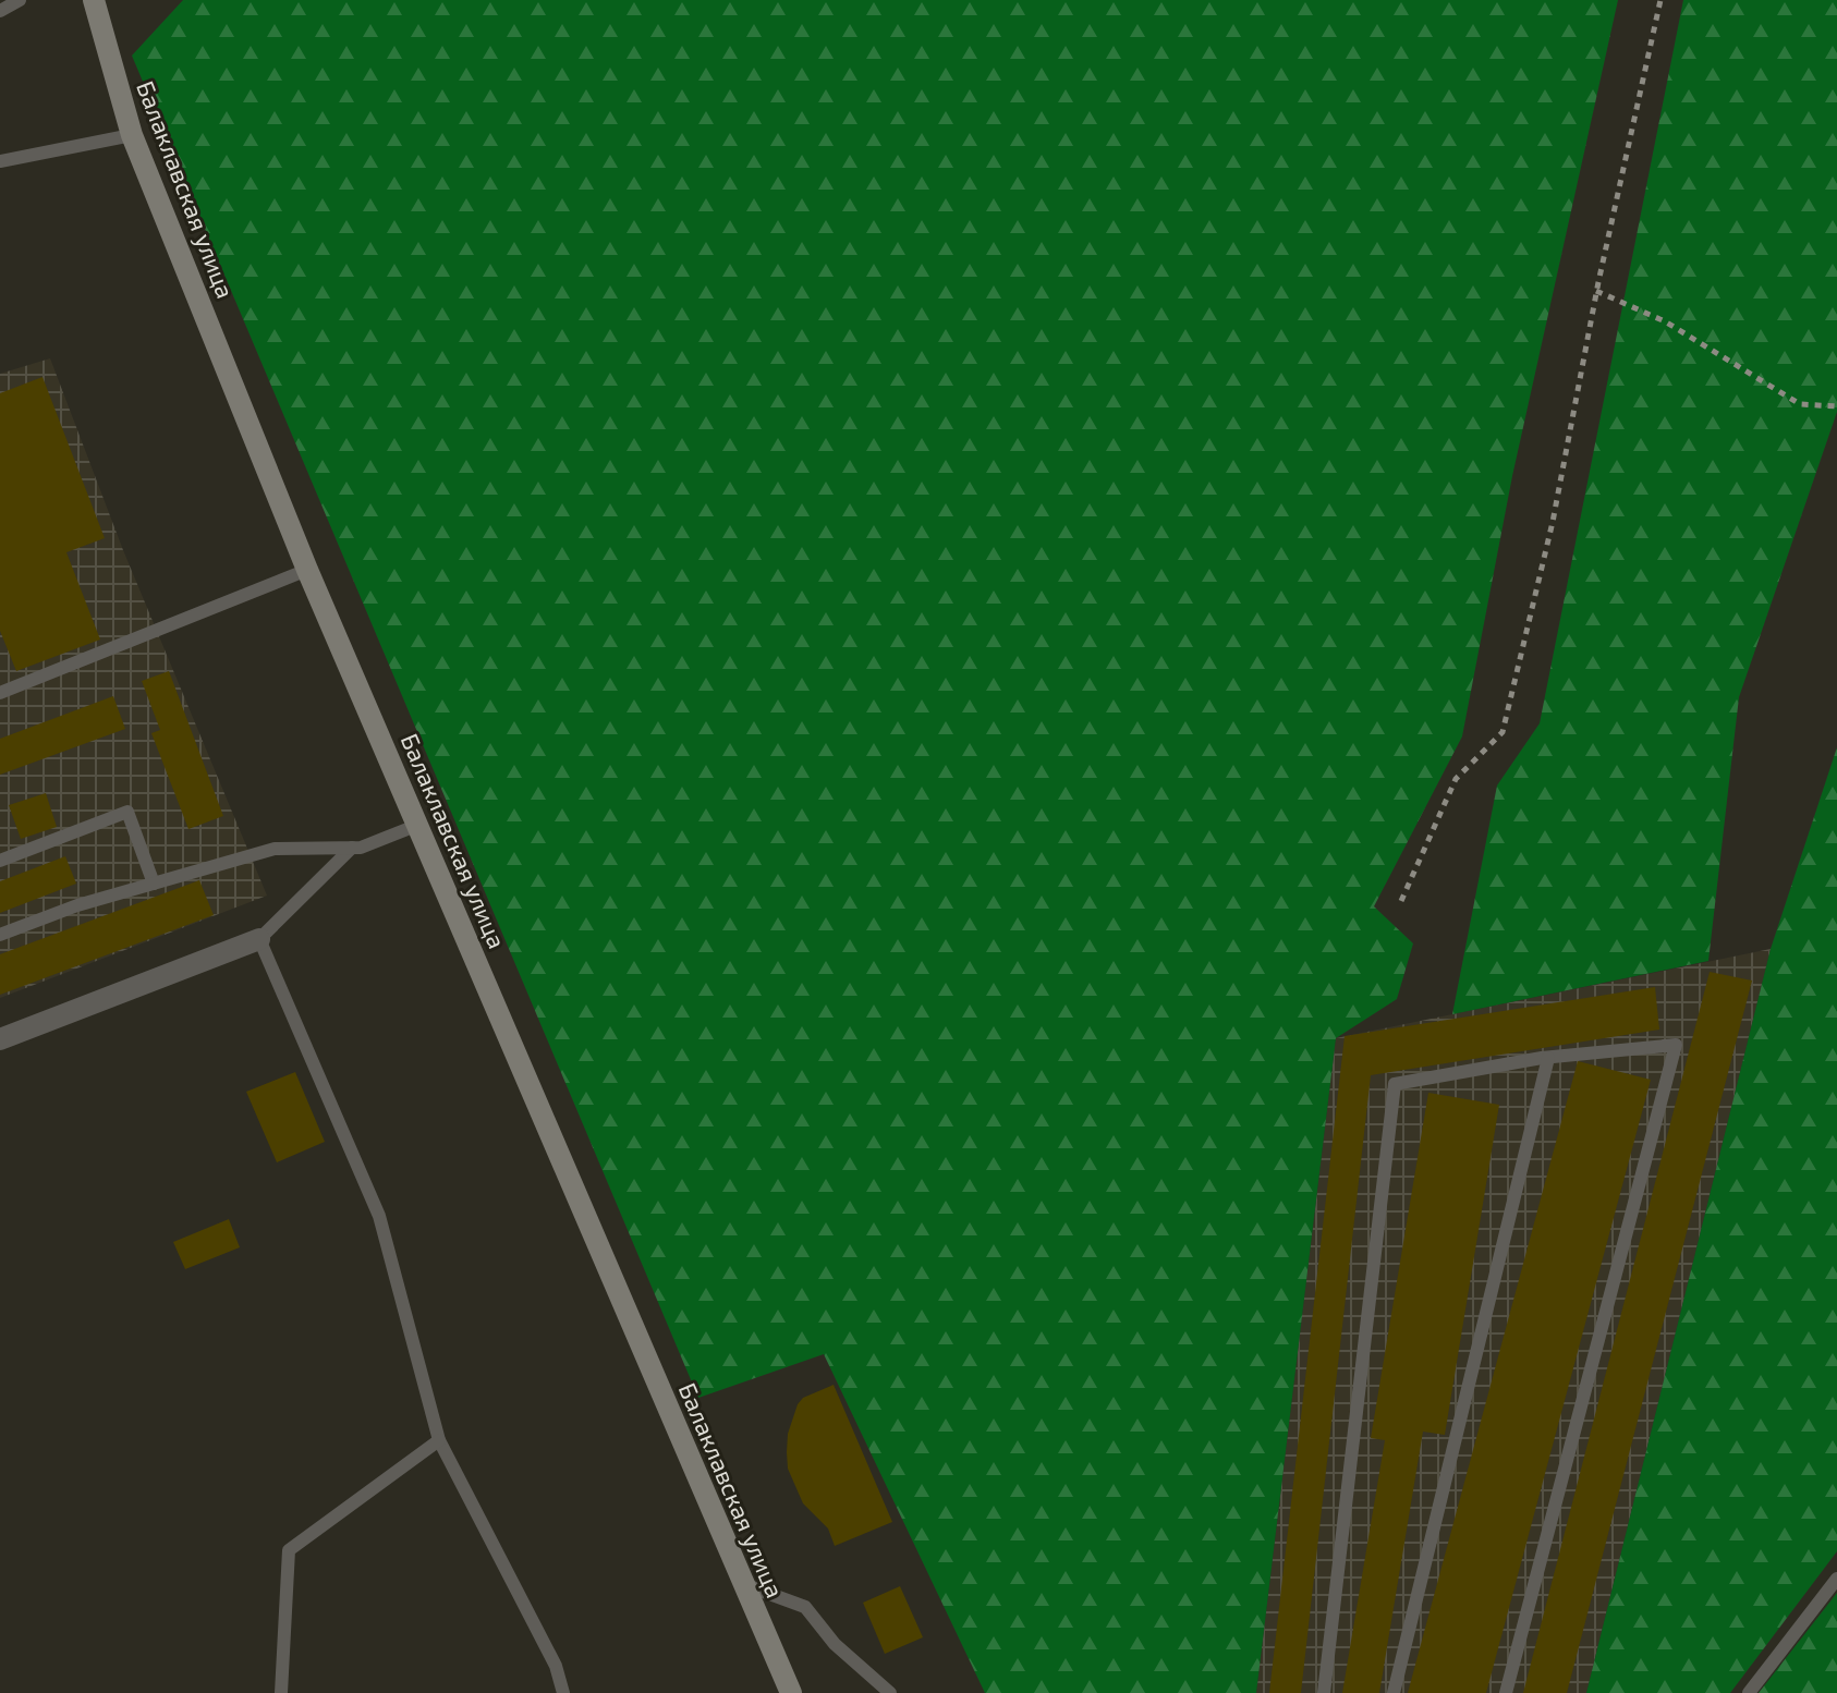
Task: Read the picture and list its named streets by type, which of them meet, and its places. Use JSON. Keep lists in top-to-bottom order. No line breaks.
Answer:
{"streets":{"main road":["Балаклавская улица"]}}
